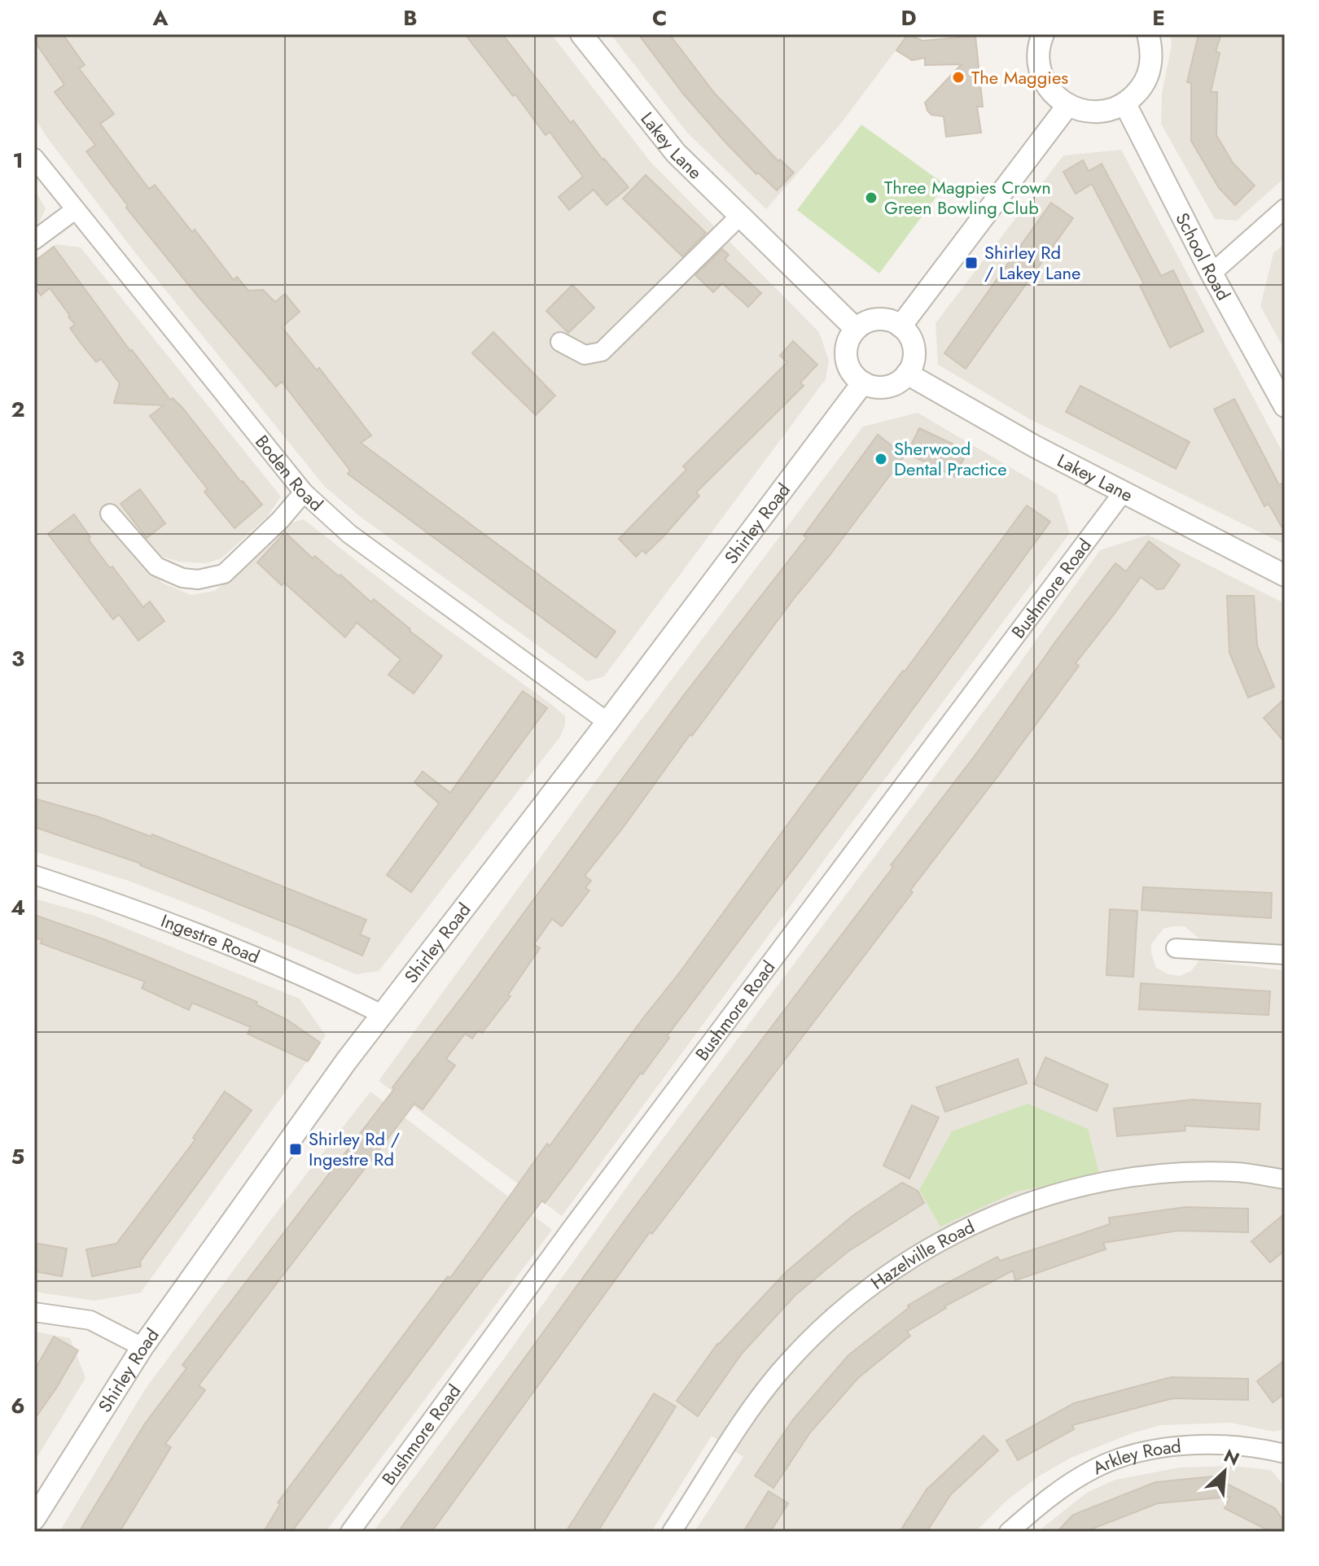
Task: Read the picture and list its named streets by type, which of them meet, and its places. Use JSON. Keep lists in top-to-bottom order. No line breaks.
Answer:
{"streets":{"street":["Lakey Lane","School Road","Boden Road","Shirley Road","Bushmore Road","Ingestre Road","Hazelville Road","Arkley Road"]},"crossings":[["Lakey Lane","Shirley Road"],["Lakey Lane","Bushmore Road"],["Boden Road","Shirley Road"],["Shirley Road","Ingestre Road"]],"places":{"other":["The Maggies","Three Magpies Crown Green Bowling Club","Sherwood Dental Practice"],"transit":["Shirley Rd / Lakey Lane","Shirley Rd / Ingestre Rd"]},"north":"top right","grid":{"columns":["A","B","C","D","E"],"rows":["1","2","3","4","5","6"]}}
